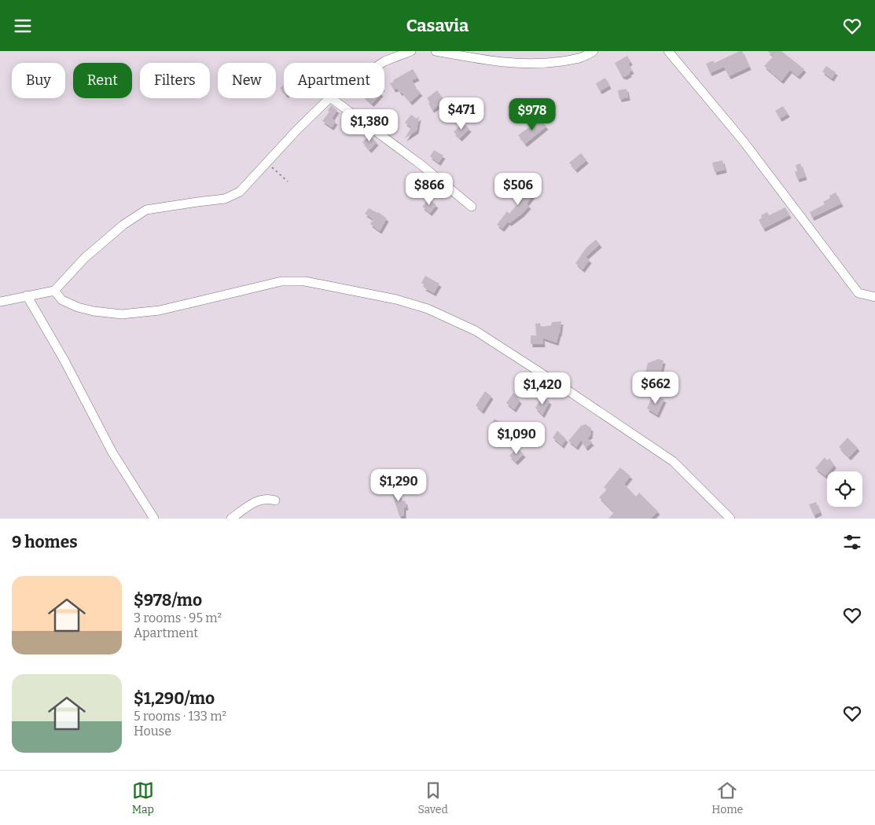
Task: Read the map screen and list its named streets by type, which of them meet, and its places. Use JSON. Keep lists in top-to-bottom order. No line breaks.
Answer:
{"page":{"header":"Casavia","chip":["Buy","Rent","Filters","New","Apartment"],"price":["$471","$978","$1,380","$866","$506","$662","$1,420","$1,090","$1,290"],"heading":"9 homes","list":[{"name":"$978/mo","note":"3 rooms · 95 m² · Apartment"},{"name":"$1,290/mo","note":"5 rooms · 133 m² · House"}],"tabs":["Map","Saved","Home"]}}
